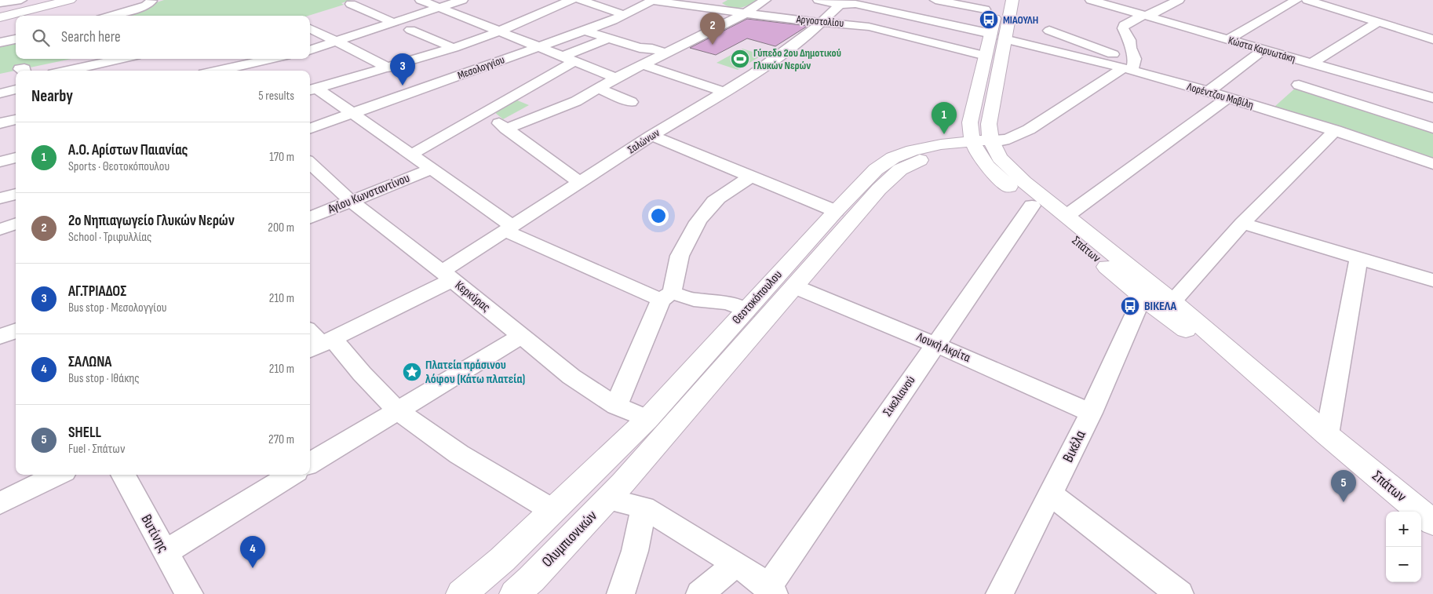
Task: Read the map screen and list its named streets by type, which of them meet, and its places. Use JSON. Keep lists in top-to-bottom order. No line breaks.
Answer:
{"streets":{"main road":["Σπάτων","Θεοτοκόπουλου","Ολυμπιονικών"],"street":["Αργοστολίου","Κώστα Καρυωτάκη","Μεσολογγίου","Λορέντζου Μαβίλη","Σαλώνων","Αγίου Κωνσταντίνου","Κερκύρας","Λουκή Ακρίτα","Σικελιανού","Βικέλα","Βυτίνης"]},"crossings":[["Αργοστολίου","Μεσολογγίου"],["Αργοστολίου","Σαλώνων"],["Σαλώνων","Κερκύρας"],["Αγίου Κωνσταντίνου","Κερκύρας"],["Σπάτων","Θεοτοκόπουλου"],["Σπάτων","Σικελιανού"],["Σπάτων","Βικέλα"],["Κερκύρας","Θεοτοκόπουλου"],["Θεοτοκόπουλου","Λουκή Ακρίτα"],["Θεοτοκόπουλου","Ολυμπιονικών"],["Λουκή Ακρίτα","Σικελιανού"],["Λουκή Ακρίτα","Βικέλα"]],"places":{"bus stop":["ΜΙΑΟΥΛΗ","ΒΙΚΕΛΑ"],"sports":["Γύπεδο 2ου Δημοτικού Γλυκών Νερών"],"place":["Πλατεία πράσινου λόφου (Κάτω πλατεία)"]},"page":{"pins":["2","3","1","5","4"],"search":"Search here","heading":["Nearby","5 results"],"list":[{"mark":"1","name":"Α.Ο. Αρίστων Παιανίας","note":"Sports · Θεοτοκόπουλου","value":"170 m"},{"mark":"2","name":"2ο Νηπιαγωγείο Γλυκών Νερών","note":"School · Τριφυλλίας","value":"200 m"},{"mark":"3","name":"ΑΓ.ΤΡΙΑΔΟΣ","note":"Bus stop · Μεσολογγίου","value":"210 m"},{"mark":"4","name":"ΣΑΛΩΝΑ","note":"Bus stop · Ιθάκης","value":"210 m"},{"mark":"5","name":"SHELL","note":"Fuel · Σπάτων","value":"270 m"}],"map_buttons":["+","−"]}}
